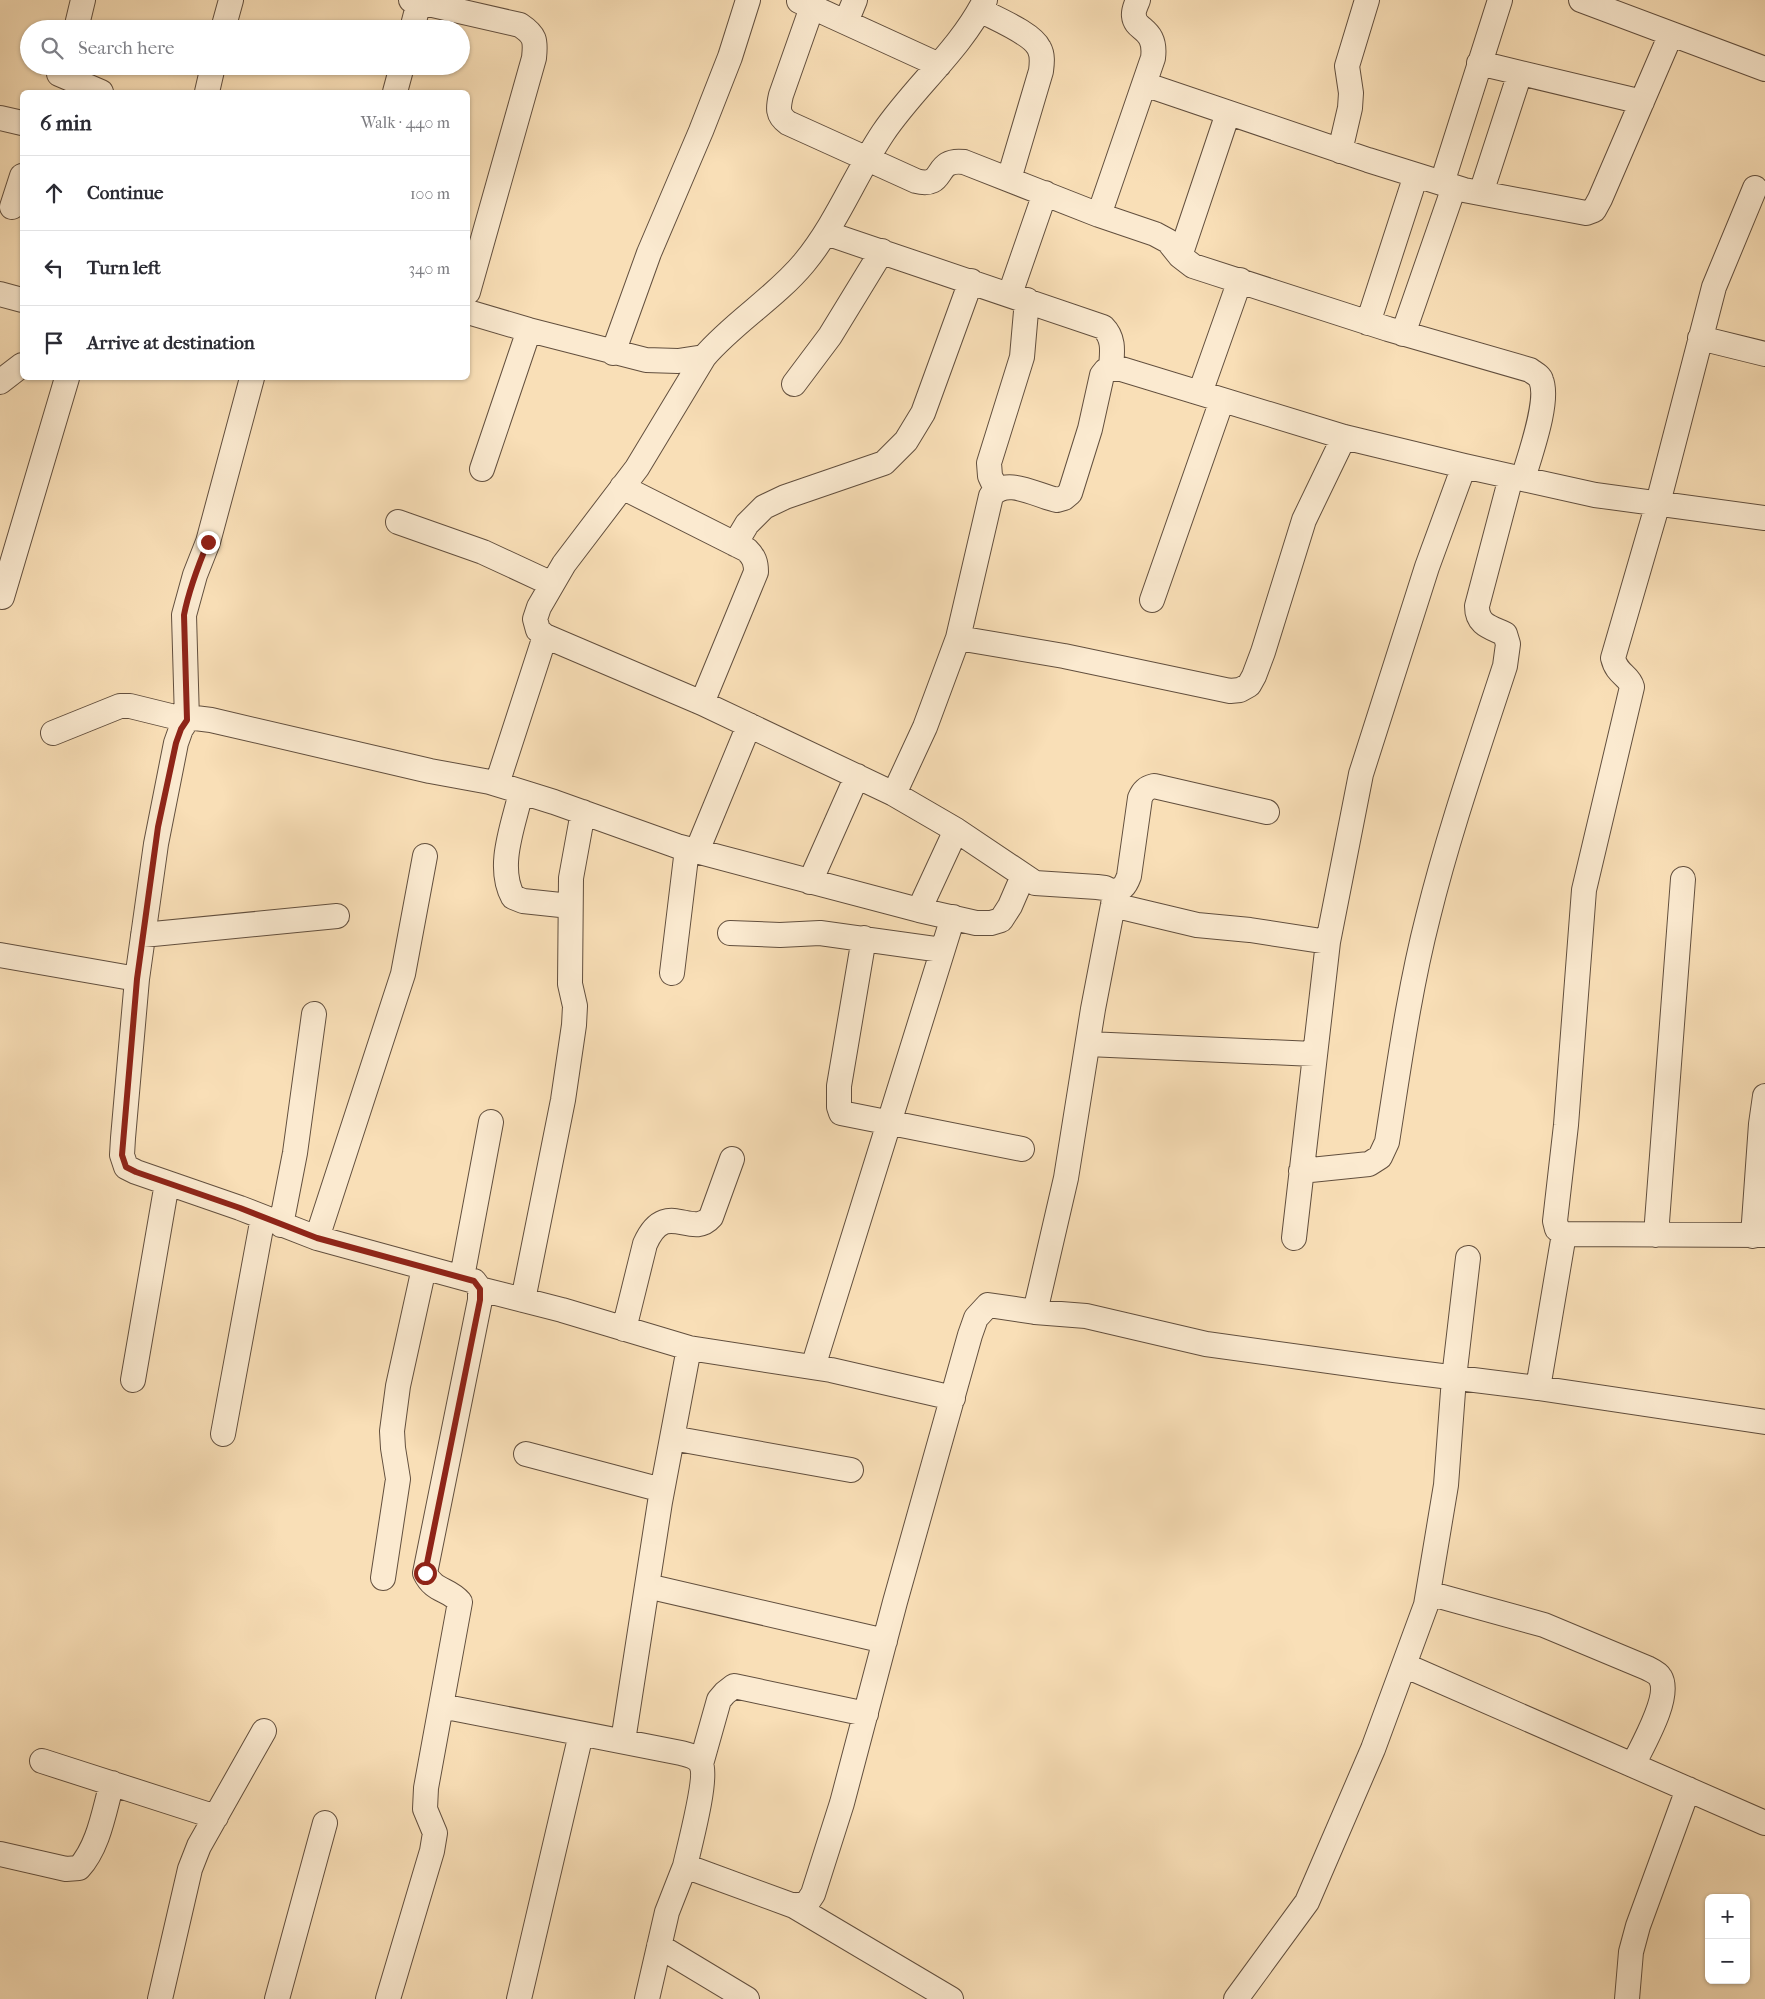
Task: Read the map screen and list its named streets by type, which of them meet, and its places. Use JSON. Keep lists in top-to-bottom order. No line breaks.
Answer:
{"page":{"search":"Search here","heading":["6 min","Walk · 440 m"],"list":[["Continue","100 m"],["Turn left","340 m"],"Arrive at destination"],"map_buttons":["+","−"]}}
